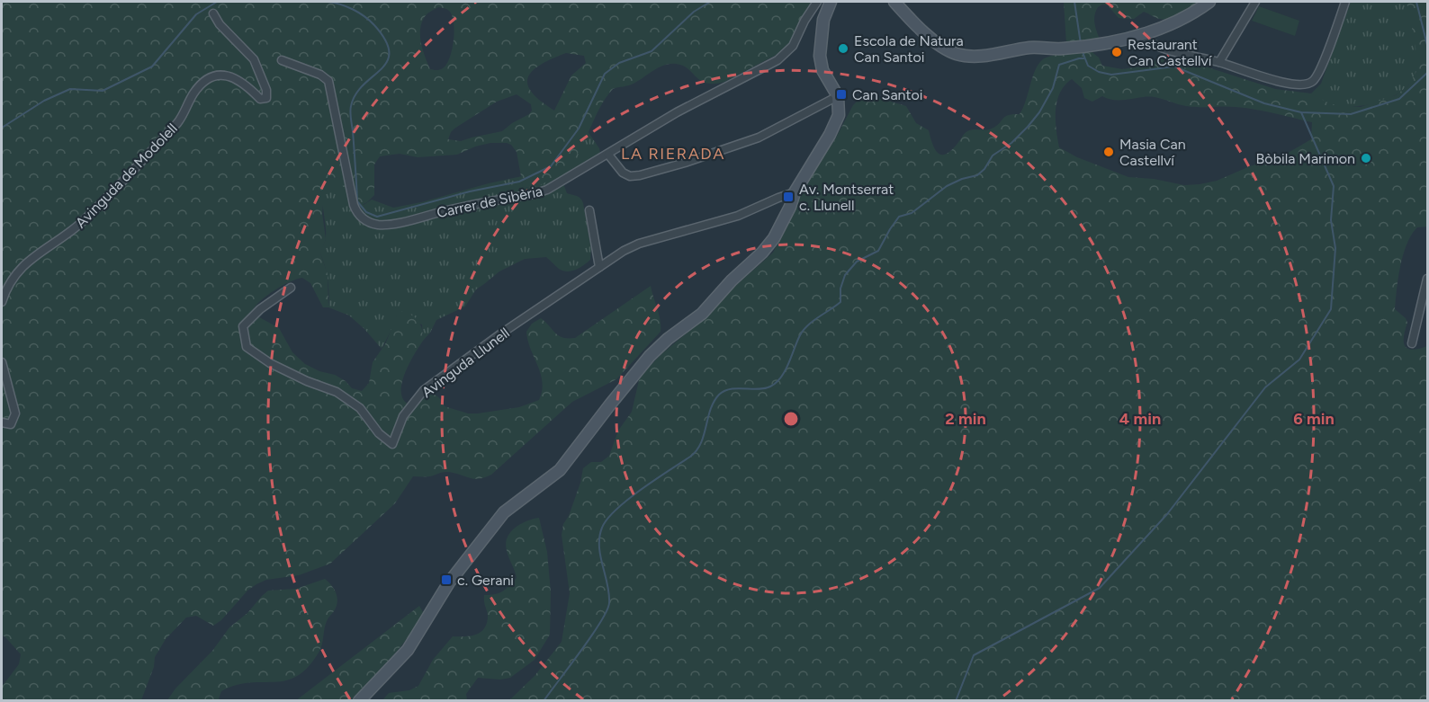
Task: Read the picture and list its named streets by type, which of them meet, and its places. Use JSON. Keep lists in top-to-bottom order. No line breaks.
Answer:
{"streets":{"street":["Avinguda de Modolell","Carrer de Sibèria","Avinguda Llunell"]},"districts":["LA RIERADA"],"places":{"other":["Escola de Natura Can Santoi","Restaurant Can Castellví","Masia Can Castellví","Bòbila Marimon"],"transit":["Can Santoi","Av. Montserrat c. Llunell","c. Gerani"]},"rings":["2 min","4 min","6 min"]}
